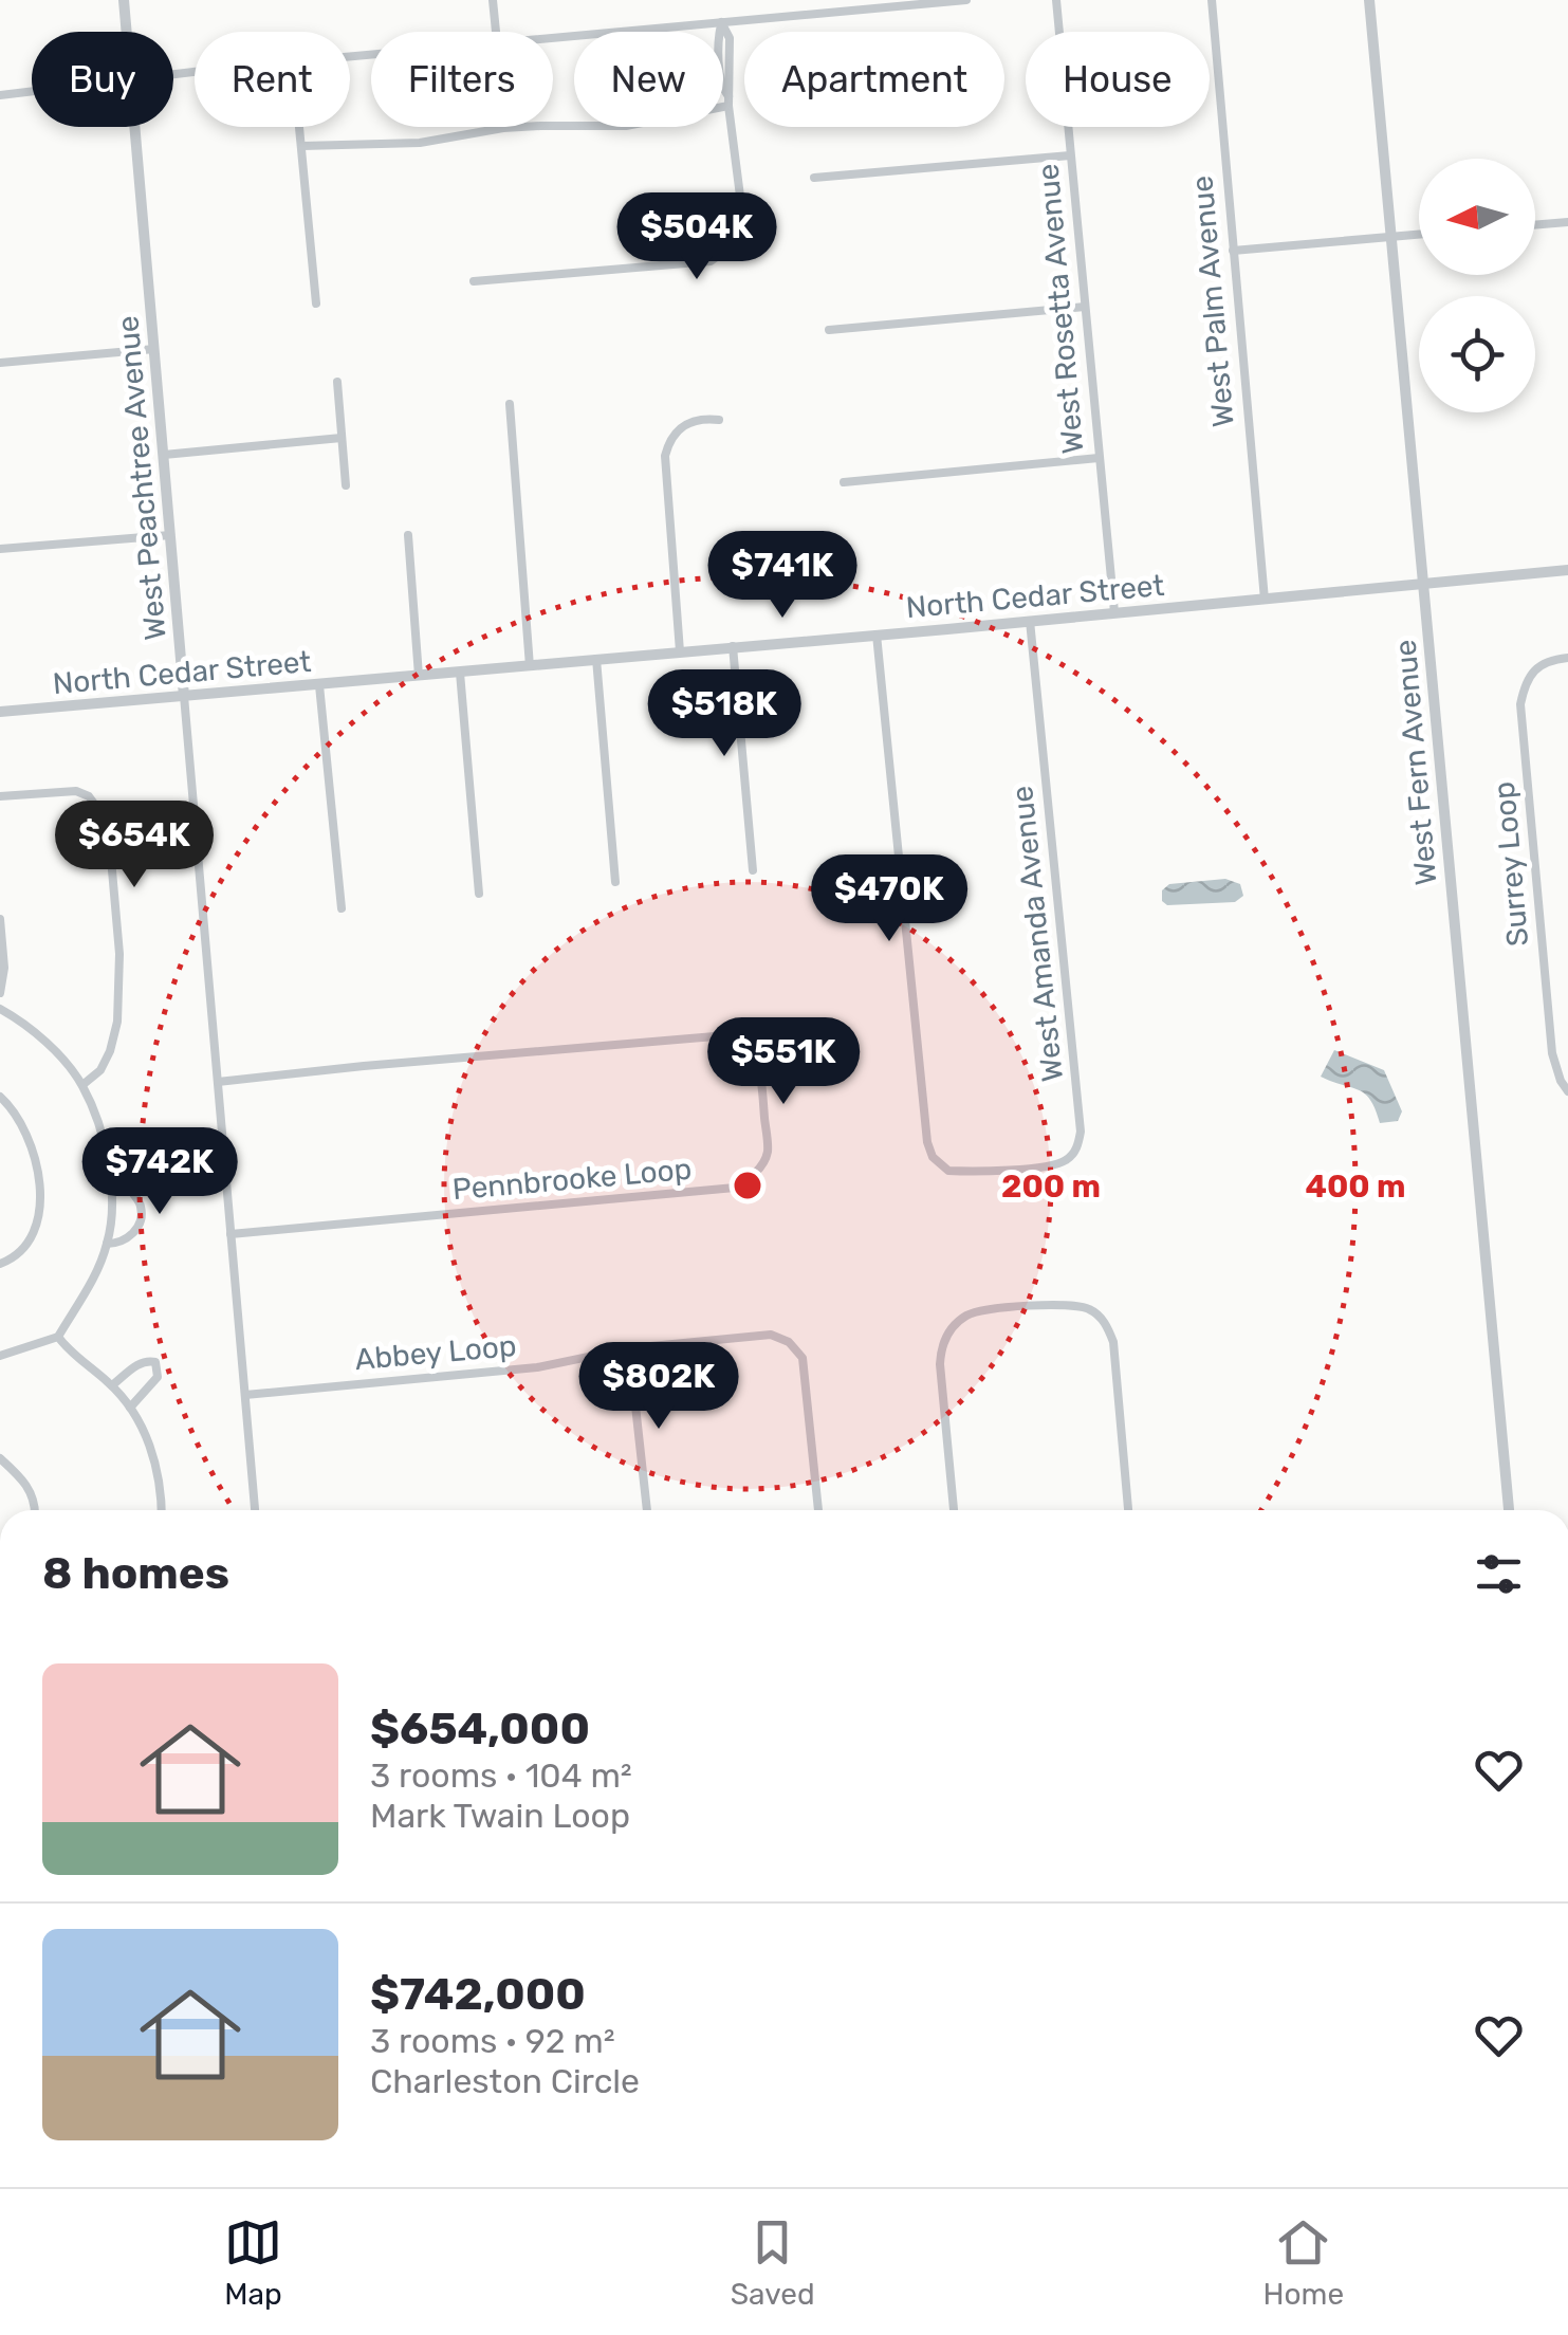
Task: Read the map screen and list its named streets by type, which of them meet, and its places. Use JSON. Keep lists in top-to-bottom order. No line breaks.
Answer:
{"streets":{"street":["West Palm Avenue","West Rosetta Avenue","West Peachtree Avenue","North Cedar Street","West Fern Avenue","Surrey Loop","West Amanda Avenue","Pennbrooke Loop","Abbey Loop"]},"crossings":[["West Palm Avenue","North Cedar Street"],["West Rosetta Avenue","North Cedar Street"],["West Peachtree Avenue","North Cedar Street"],["West Peachtree Avenue","Pennbrooke Loop"],["West Peachtree Avenue","Abbey Loop"],["North Cedar Street","West Fern Avenue"],["North Cedar Street","West Amanda Avenue"]],"north":"left","page":{"chip":["Buy","Rent","Filters","New","Apartment","House"],"price":["$504K","$741K","$518K","$654K","$470K","$551K","$742K","$802K"],"heading":"8 homes","list":[{"name":"$654,000","note":"3 rooms · 104 m² · Mark Twain Loop"},{"name":"$742,000","note":"3 rooms · 92 m² · Charleston Circle"}],"tabs":["Map","Saved","Home"]},"rings":["200 m","400 m"]}
